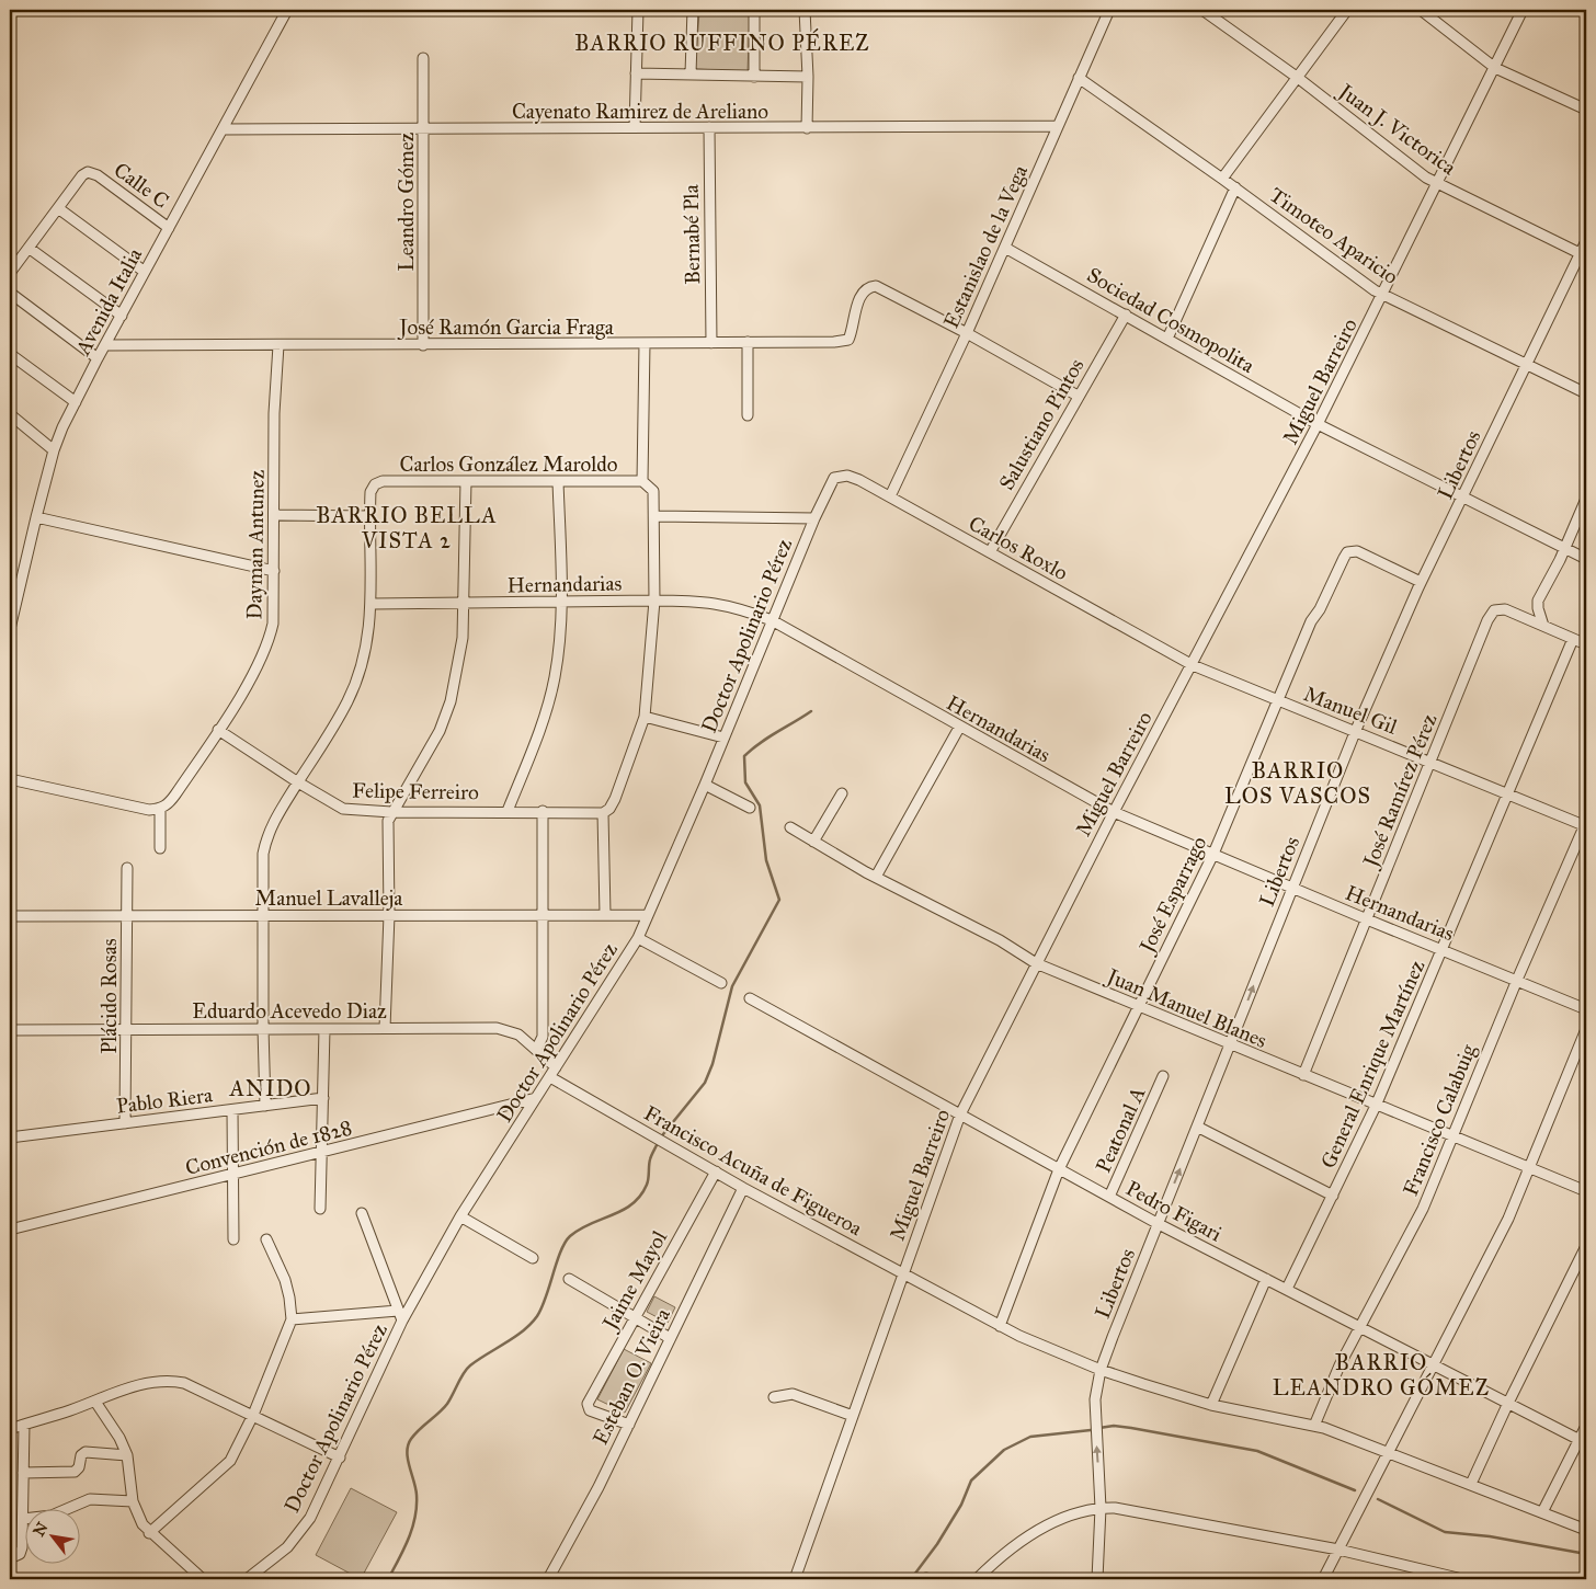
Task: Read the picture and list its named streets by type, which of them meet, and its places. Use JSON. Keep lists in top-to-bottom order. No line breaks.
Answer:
{"streets":{"street":["Cayenato Ramirez de Areliano","Juan J. Victorica","Calle C","Leandro Gómez","Bernabé Pla","Timoteo Aparicio","Estanislao de la Vega","Avenida Italia","Sociedad Cosmopolita","José Ramón Garcia Fraga","Miguel Barreiro","Salustiano Pintos","Carlos González Maroldo","Libertos","Dayman Antunez","Carlos Roxlo","Hernandarias","Doctor Apolinario Pérez","Manuel Gil","José Ramírez Pérez","Felipe Ferreiro","José Esparrago","Manuel Lavalleja","Plácido Rosas","Juan Manuel Blanes","Eduardo Acevedo Diaz","General Enrique Martínez","Pablo Riera","Francisco Calabuig","Peatonal A","Convención de 1828","Francisco Acuña de Figueroa","Pedro Figari","Jaime Mayol","Esteban O. Vieira"]},"crossings":[["Cayenato Ramirez de Areliano","Leandro Gómez"],["Cayenato Ramirez de Areliano","Bernabé Pla"],["Cayenato Ramirez de Areliano","Estanislao de la Vega"],["Cayenato Ramirez de Areliano","Avenida Italia"],["Juan J. Victorica","Miguel Barreiro"],["Juan J. Victorica","Libertos"],["Calle C","Avenida Italia"],["Leandro Gómez","José Ramón Garcia Fraga"],["Bernabé Pla","José Ramón Garcia Fraga"],["Timoteo Aparicio","Estanislao de la Vega"],["Timoteo Aparicio","Miguel Barreiro"],["Timoteo Aparicio","Libertos"],["Estanislao de la Vega","Sociedad Cosmopolita"],["Estanislao de la Vega","José Ramón Garcia Fraga"],["Estanislao de la Vega","Carlos Roxlo"],["Avenida Italia","José Ramón Garcia Fraga"],["Sociedad Cosmopolita","Miguel Barreiro"],["Sociedad Cosmopolita","Salustiano Pintos"],["Sociedad Cosmopolita","Libertos"],["José Ramón Garcia Fraga","Dayman Antunez"],["Miguel Barreiro","Carlos Roxlo"],["Miguel Barreiro","Hernandarias"],["Miguel Barreiro","Manuel Gil"],["Miguel Barreiro","Juan Manuel Blanes"],["Miguel Barreiro","Francisco Acuña de Figueroa"],["Miguel Barreiro","Pedro Figari"],["Salustiano Pintos","Carlos Roxlo"],["Libertos","Hernandarias"],["Libertos","Manuel Gil"],["Libertos","José Esparrago"],["Libertos","Juan Manuel Blanes"],["Libertos","Francisco Acuña de Figueroa"],["Libertos","Pedro Figari"],["Dayman Antunez","Felipe Ferreiro"],["Carlos Roxlo","Doctor Apolinario Pérez"],["Carlos Roxlo","Manuel Gil"],["Hernandarias","Doctor Apolinario Pérez"],["Hernandarias","José Ramírez Pérez"],["Hernandarias","José Esparrago"],["Hernandarias","General Enrique Martínez"],["Hernandarias","Francisco Calabuig"],["Doctor Apolinario Pérez","Manuel Lavalleja"],["Doctor Apolinario Pérez","Eduardo Acevedo Diaz"],["Doctor Apolinario Pérez","Convención de 1828"],["Doctor Apolinario Pérez","Francisco Acuña de Figueroa"],["Manuel Gil","José Ramírez Pérez"],["Manuel Gil","José Esparrago"],["Manuel Gil","General Enrique Martínez"],["Manuel Gil","Francisco Calabuig"],["José Ramírez Pérez","Juan Manuel Blanes"],["José Esparrago","Juan Manuel Blanes"],["José Esparrago","Francisco Acuña de Figueroa"],["José Esparrago","Pedro Figari"],["Manuel Lavalleja","Plácido Rosas"],["Plácido Rosas","Eduardo Acevedo Diaz"],["Plácido Rosas","Pablo Riera"],["Juan Manuel Blanes","General Enrique Martínez"],["Juan Manuel Blanes","Francisco Calabuig"],["Eduardo Acevedo Diaz","Francisco Acuña de Figueroa"],["General Enrique Martínez","Pedro Figari"],["Francisco Calabuig","Francisco Acuña de Figueroa"],["Francisco Calabuig","Pedro Figari"],["Peatonal A","Pedro Figari"],["Francisco Acuña de Figueroa","Jaime Mayol"],["Francisco Acuña de Figueroa","Esteban O. Vieira"],["Jaime Mayol","Esteban O. Vieira"]],"districts":["BARRIO RUFFINO PÉREZ","BARRIO BELLA VISTA 2","BARRIO LOS VASCOS","ANIDO","BARRIO LEANDRO GÓMEZ"],"north":"top left"}
